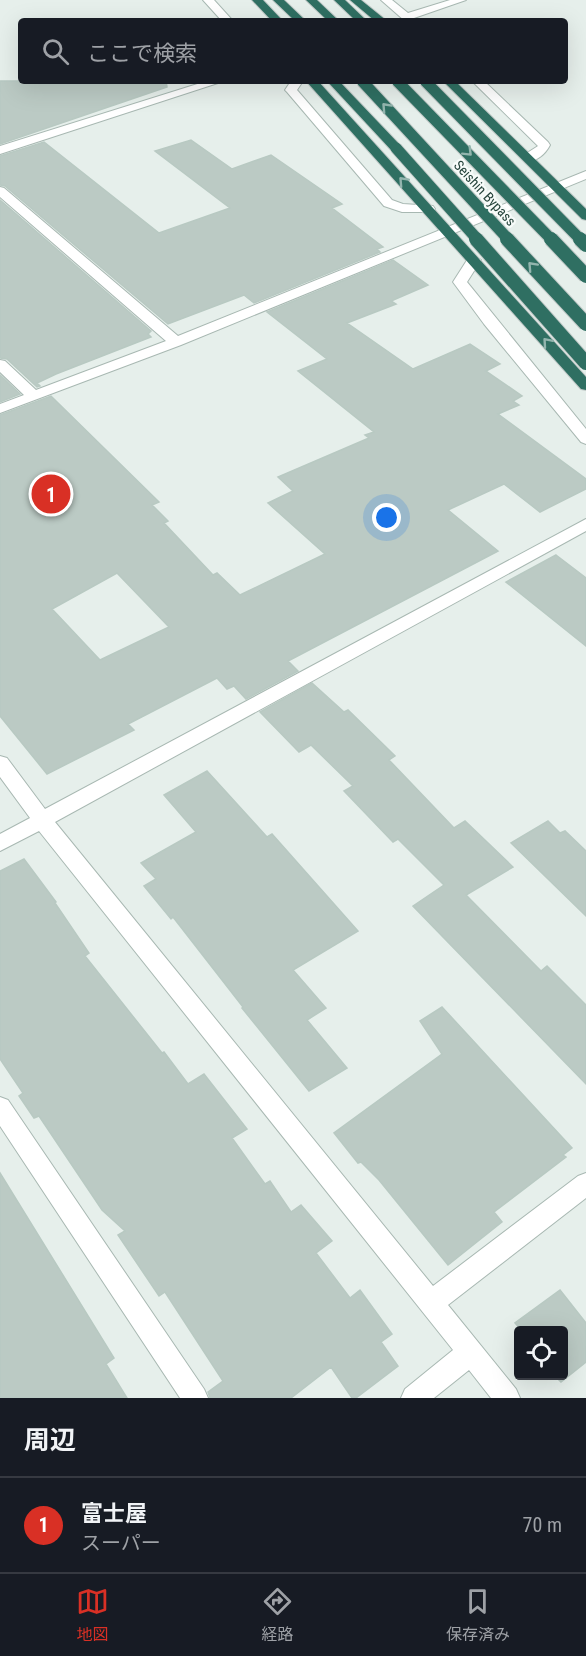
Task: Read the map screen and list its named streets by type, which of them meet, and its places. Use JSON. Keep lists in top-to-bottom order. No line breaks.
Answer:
{"streets":{"highway":["Seishin Bypass"]},"page":{"search":"ここで検索","pins":"1","heading":"周辺","list":[{"mark":"1","name":"富士屋","note":"スーパー","value":"70 m"}],"nav":["地図","経路","保存済み"]}}
